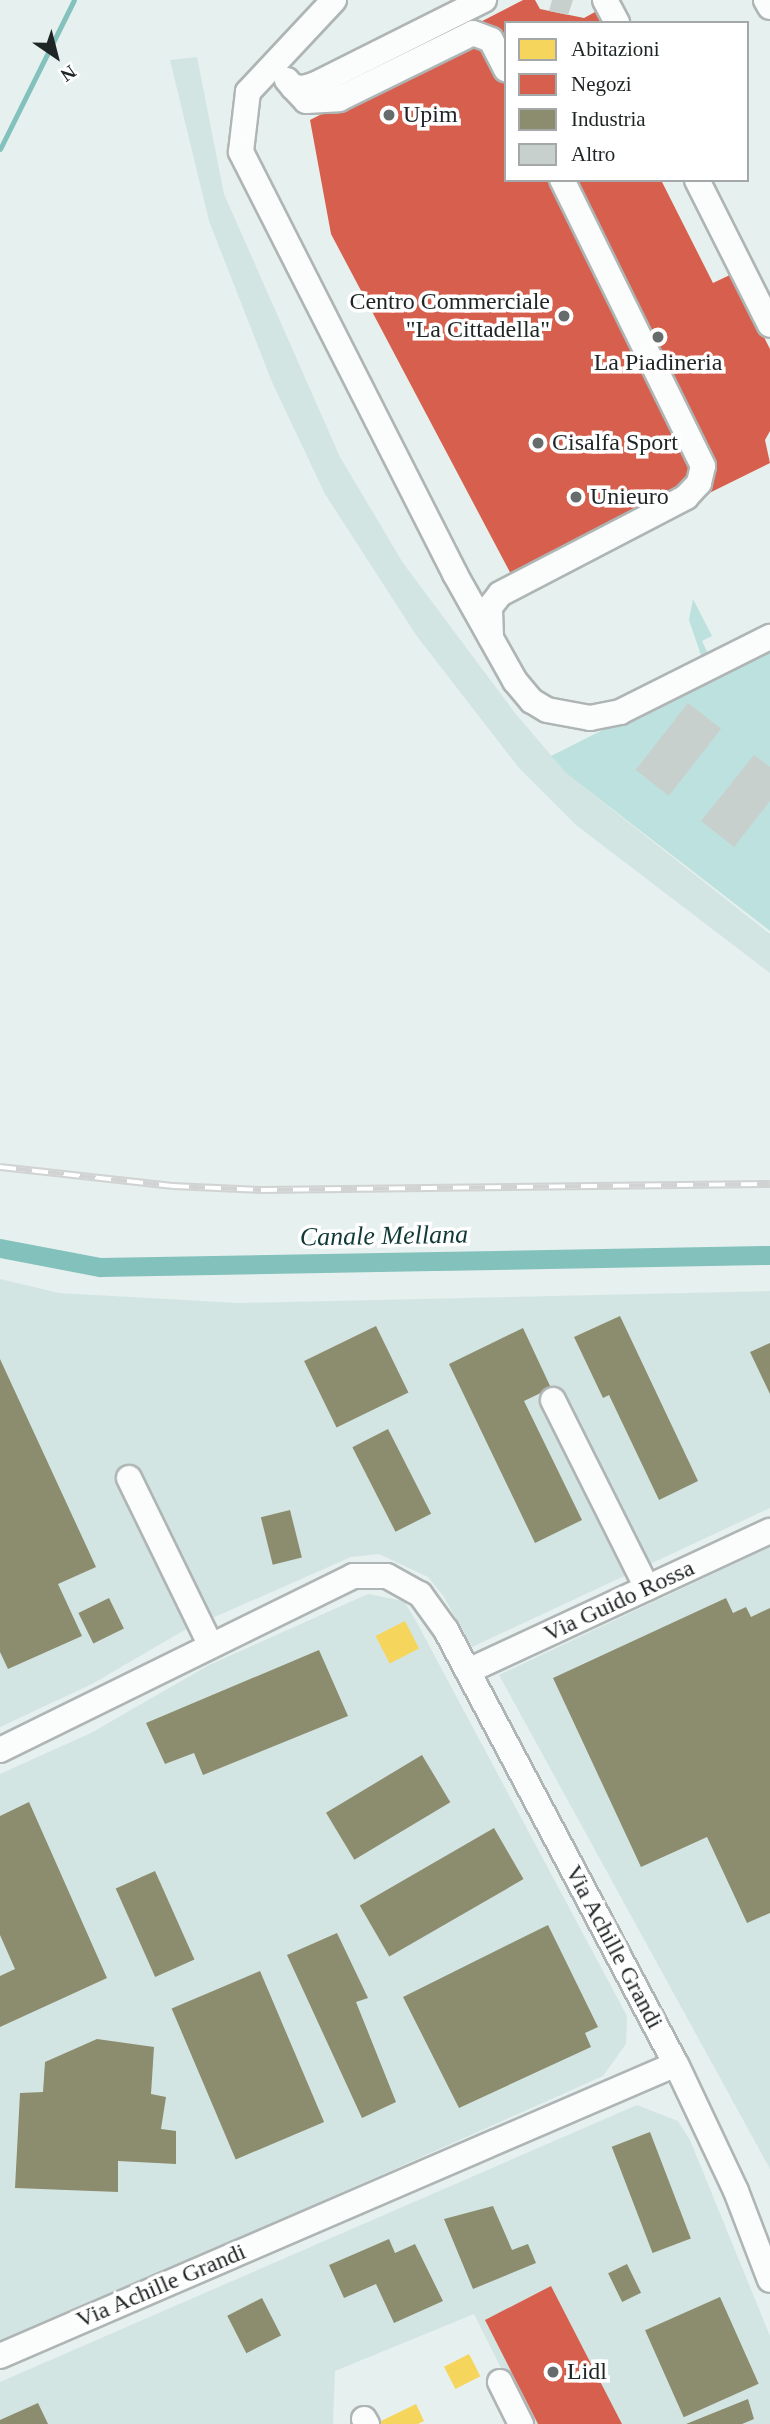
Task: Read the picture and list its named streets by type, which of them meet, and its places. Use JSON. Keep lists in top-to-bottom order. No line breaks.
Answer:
{"streets":{"street":["Via Guido Rossa","Via Achille Grandi"]},"crossings":[["Via Guido Rossa","Via Achille Grandi"]],"water":["Canale Mellana"],"places":["Upim","Centro Commerciale \"La Cittadella\"","La Piadineria","Cisalfa Sport","Unieuro","Lidl"],"legend":["Abitazioni","Negozi","Industria","Altro"],"north":"bottom right"}
